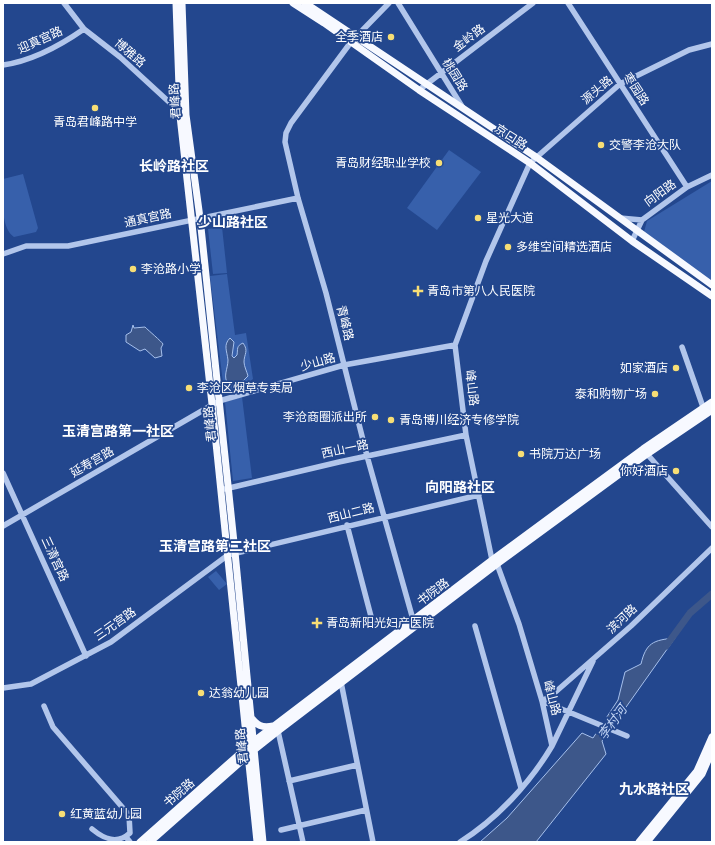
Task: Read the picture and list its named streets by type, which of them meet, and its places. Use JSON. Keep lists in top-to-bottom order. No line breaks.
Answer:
{"streets":{"main road":["君峰路","京口路","书院路"],"street":["金岭路","迎真宫路","博雅路","桃园路","枣园路","源头路","向阳路","通真宫路","青峰路","少山路","峰山路","西山一路","延寿宫路","西山二路","三清宫路","滨河路","三元宫路"]},"crossings":[["金岭路","桃园路"],["金岭路","京口路"],["迎真宫路","博雅路"],["博雅路","君峰路"],["桃园路","京口路"],["枣园路","源头路"],["枣园路","向阳路"],["源头路","京口路"],["源头路","峰山路"],["君峰路","通真宫路"],["君峰路","少山路"],["君峰路","西山一路"],["君峰路","延寿宫路"],["君峰路","西山二路"],["君峰路","书院路"],["君峰路","三元宫路"],["京口路","向阳路"],["京口路","青峰路"],["京口路","峰山路"],["通真宫路","青峰路"],["青峰路","少山路"],["青峰路","西山一路"],["青峰路","西山二路"],["青峰路","书院路"],["少山路","峰山路"],["少山路","延寿宫路"],["峰山路","西山一路"],["峰山路","西山二路"],["峰山路","书院路"],["峰山路","滨河路"],["延寿宫路","三清宫路"],["西山二路","三元宫路"],["三清宫路","三元宫路"]],"districts":["长岭路社区","少山路社区","玉清宫路第一社区","向阳路社区","玉清宫路第二社区","九水路社区"],"water":["李村河"],"places":{"other":["全季酒店","青岛君峰路中学","交警李沧大队","青岛财经职业学校","星光大道","多维空间精选酒店","李沧路小学","如家酒店","李沧区烟草专卖局","泰和购物广场","李沧商圈派出所","青岛博川经济专修学院","书院万达广场","你好酒店","达翁幼儿园","红黄蓝幼儿园"],"health":["青岛市第八人民医院","青岛新阳光妇产医院"]}}
